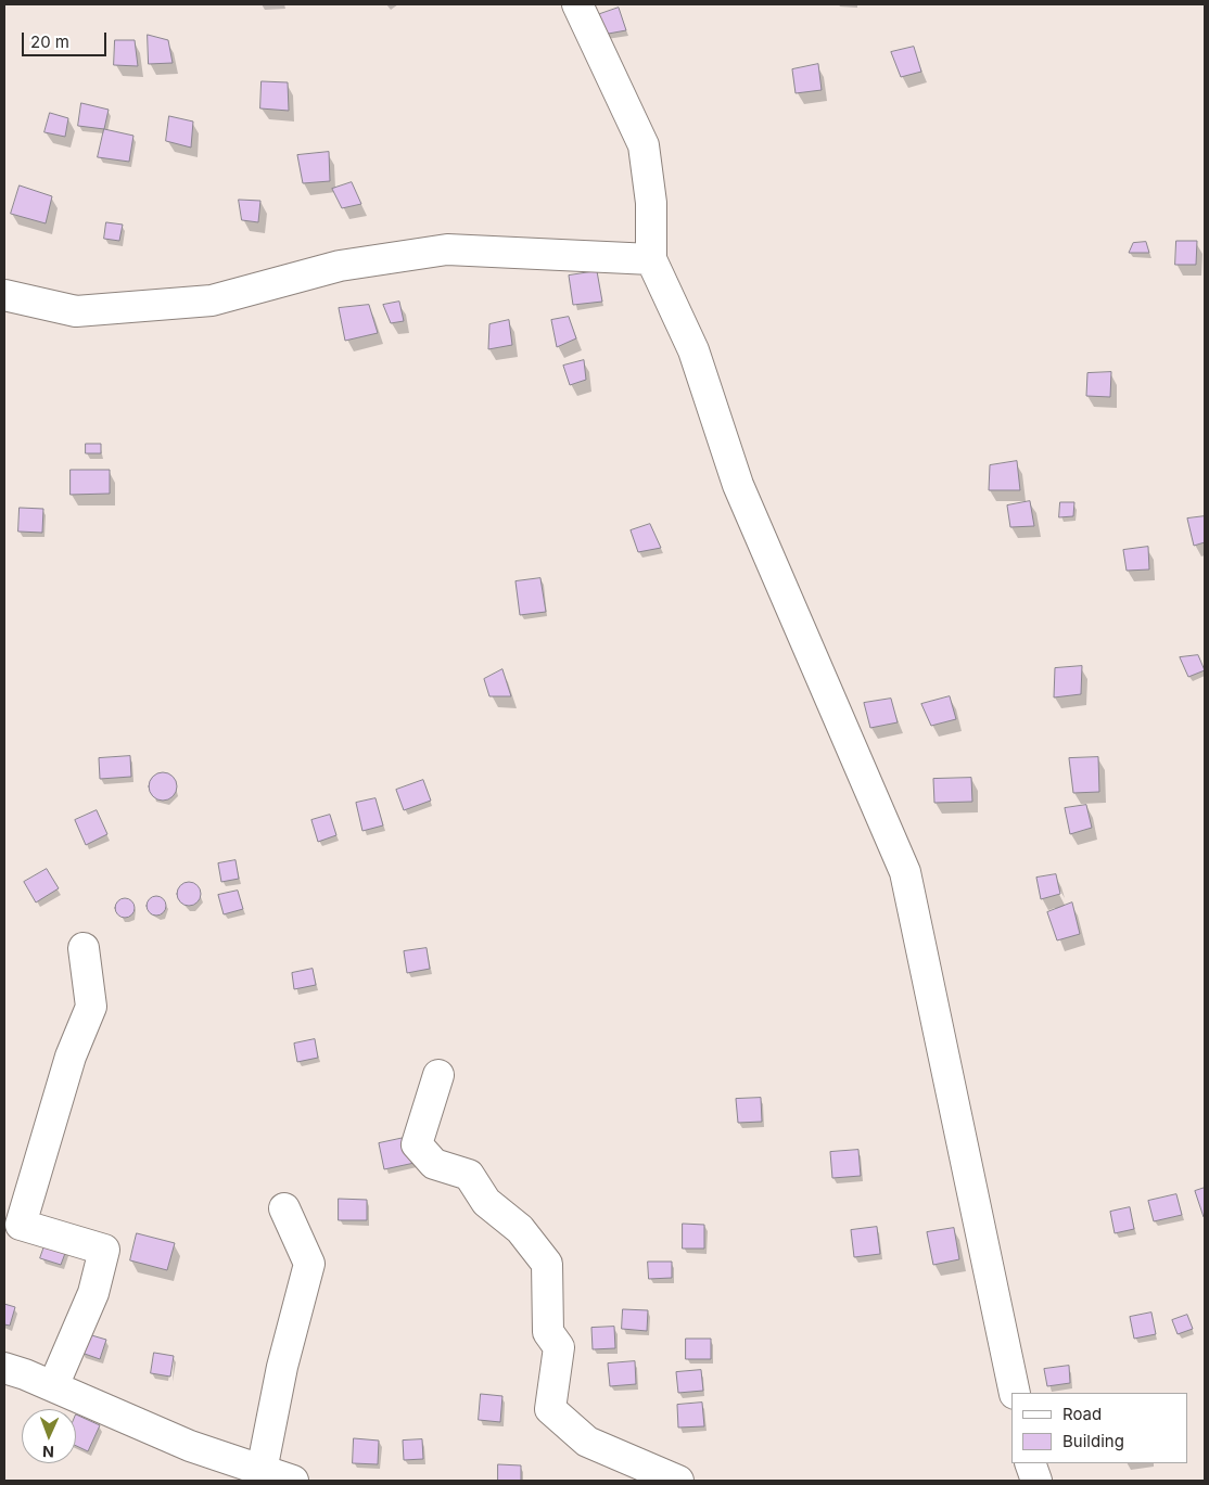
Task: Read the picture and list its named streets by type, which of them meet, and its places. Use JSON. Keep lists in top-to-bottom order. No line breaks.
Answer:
{"legend":["Road","Building"],"scale_bar":"20 m","north":"bottom"}
